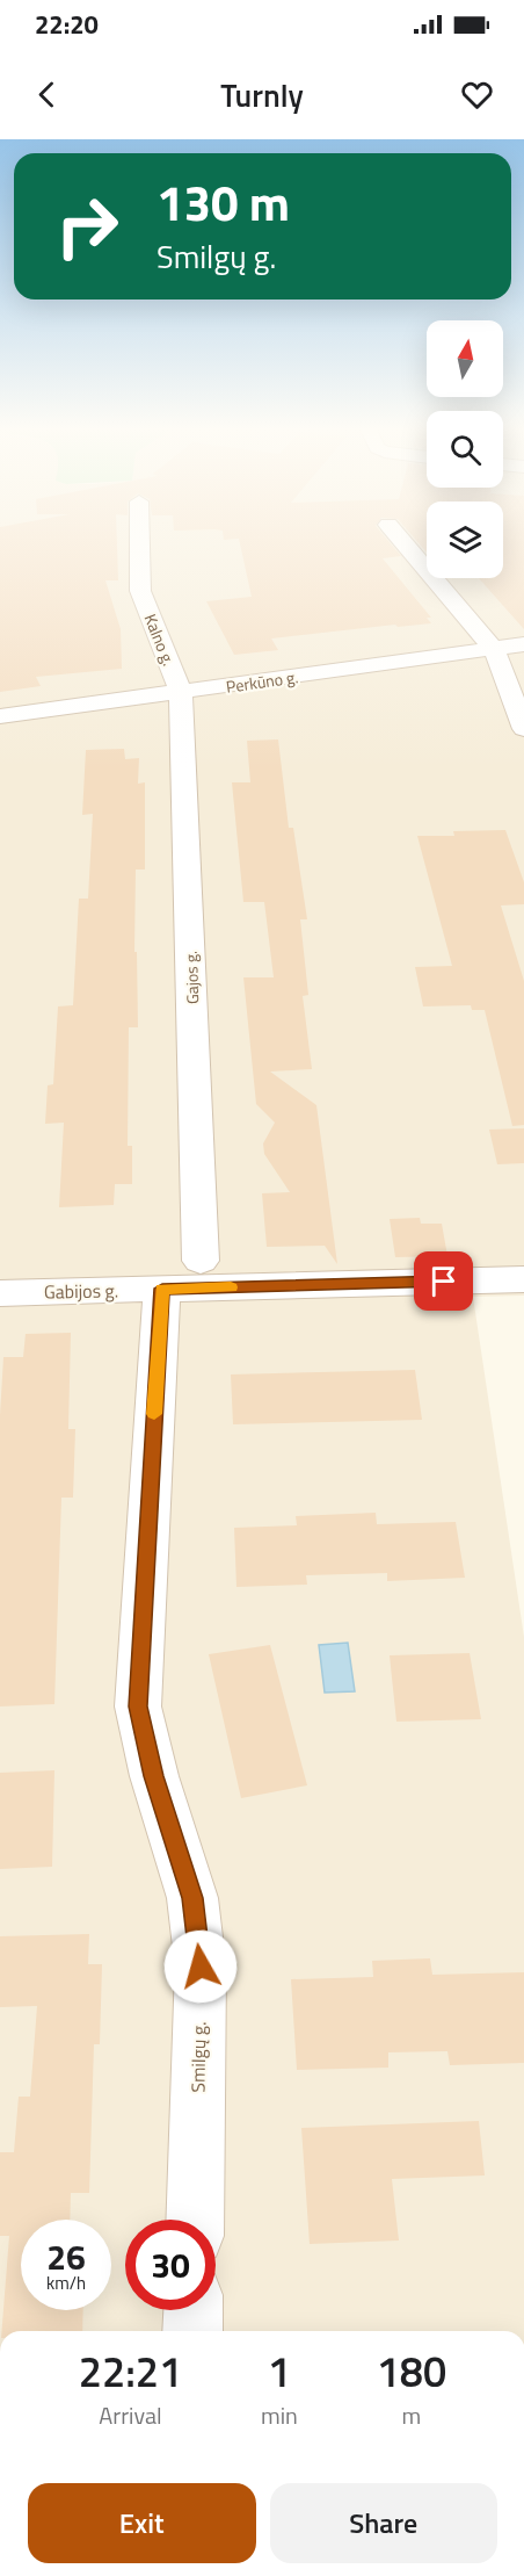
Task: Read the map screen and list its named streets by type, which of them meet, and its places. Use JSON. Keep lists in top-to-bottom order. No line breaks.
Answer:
{"streets":{"street":["Kalno g.","Perkūno g.","Gajos g.","Gabijos g.","Smilgų g."]},"crossings":[["Kalno g.","Perkūno g."],["Kalno g.","Gajos g."],["Perkūno g.","Gajos g."],["Gabijos g.","Smilgų g."]],"north":"top","page":{"status":"22:20","header":"Turnly","turn":["130 m","Smilgų g."],"speed":"26 km/h","limit":"30","eta":["22:21","Arrival","1","min","180","m"],"buttons":["Exit","Share"]}}
